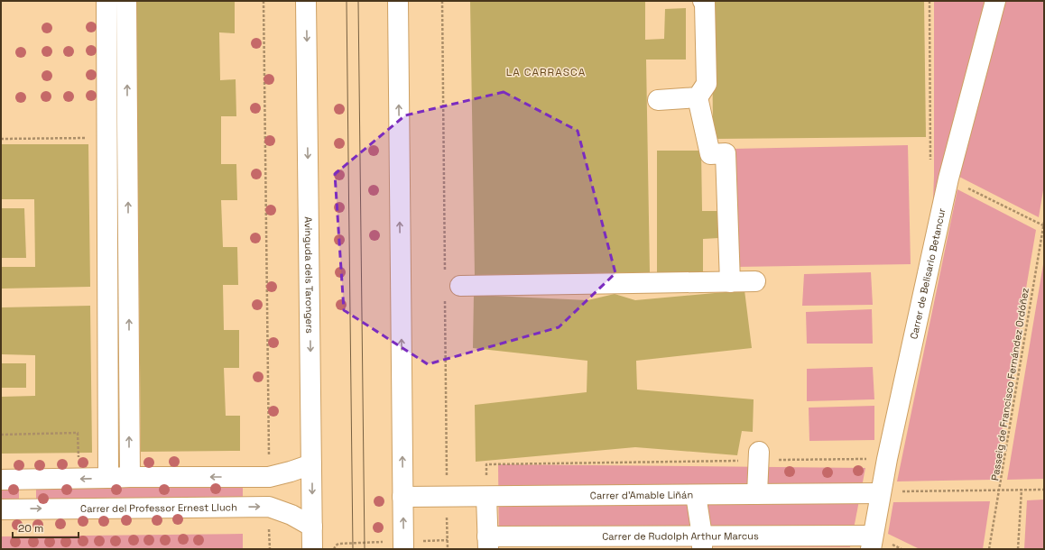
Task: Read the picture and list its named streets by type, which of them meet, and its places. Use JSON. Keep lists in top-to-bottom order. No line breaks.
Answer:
{"streets":{"street":["Carrer de Belisario Betancur","Avinguda dels Tarongers","Carrer d'Amable Liñán","Carrer del Professor Ernest Lluch","Carrer de Rudolph Arthur Marcus"],"path":["Passeig de Francisco Fernández Ordóñez"]},"crossings":[["Carrer de Belisario Betancur","Carrer d'Amable Liñán"],["Carrer de Belisario Betancur","Carrer de Rudolph Arthur Marcus"],["Avinguda dels Tarongers","Carrer del Professor Ernest Lluch"]],"districts":["LA CARRASCA"],"scale_bar":"20 m"}
